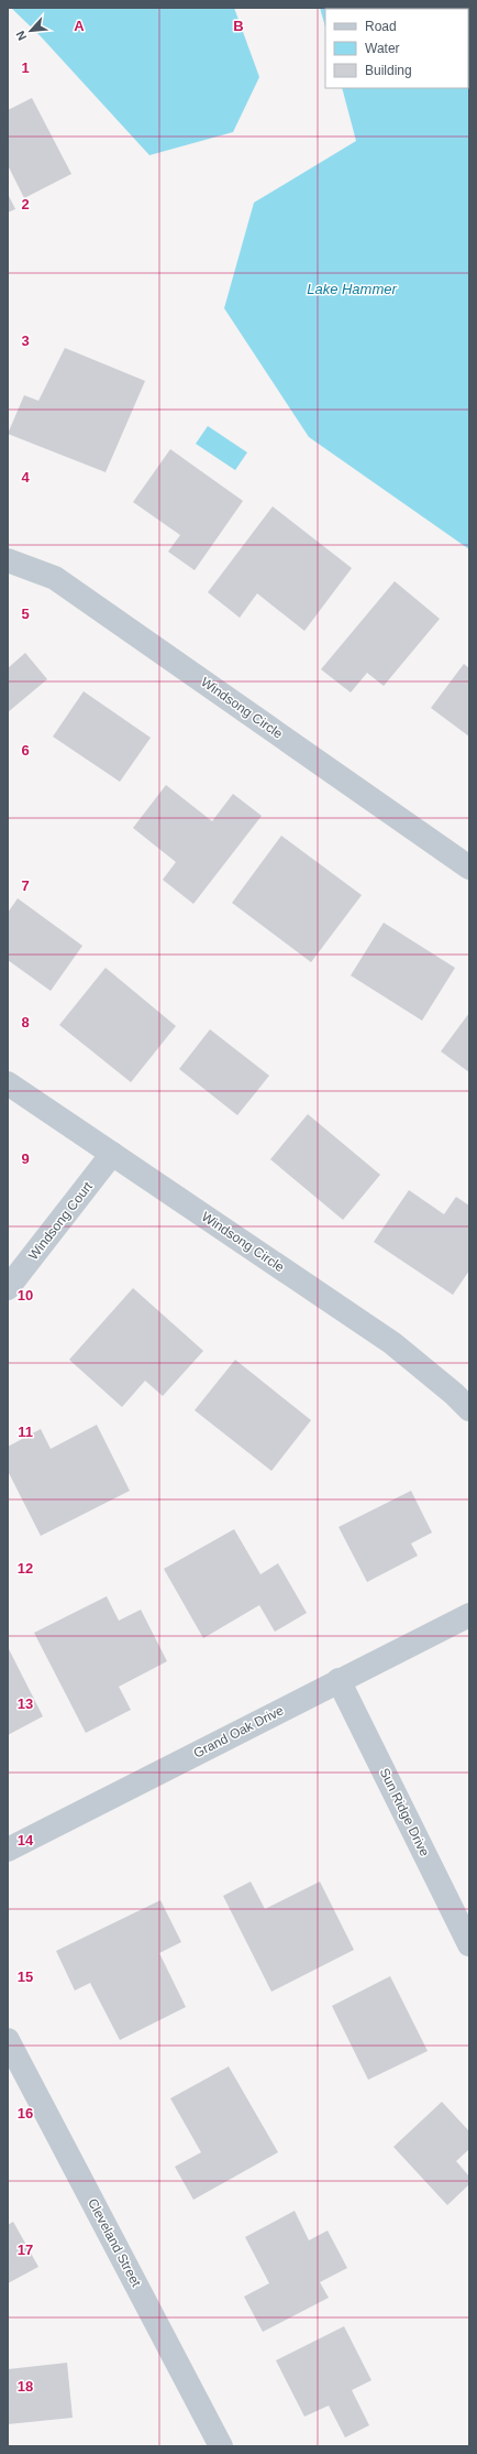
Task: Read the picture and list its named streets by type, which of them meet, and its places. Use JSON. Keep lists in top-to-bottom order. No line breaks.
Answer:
{"streets":{"street":["Windsong Circle","Windsong Court","Grand Oak Drive","Sun Ridge Drive","Cleveland Street"]},"crossings":[["Windsong Circle","Windsong Court"],["Grand Oak Drive","Sun Ridge Drive"]],"water":["Lake Hammer"],"legend":["Road","Water","Building"],"north":"bottom left","grid":{"columns":["A","B"],"rows":["1","2","3","4","5","6","7","8","9","10","11","12","13","14","15","16","17","18"]}}
